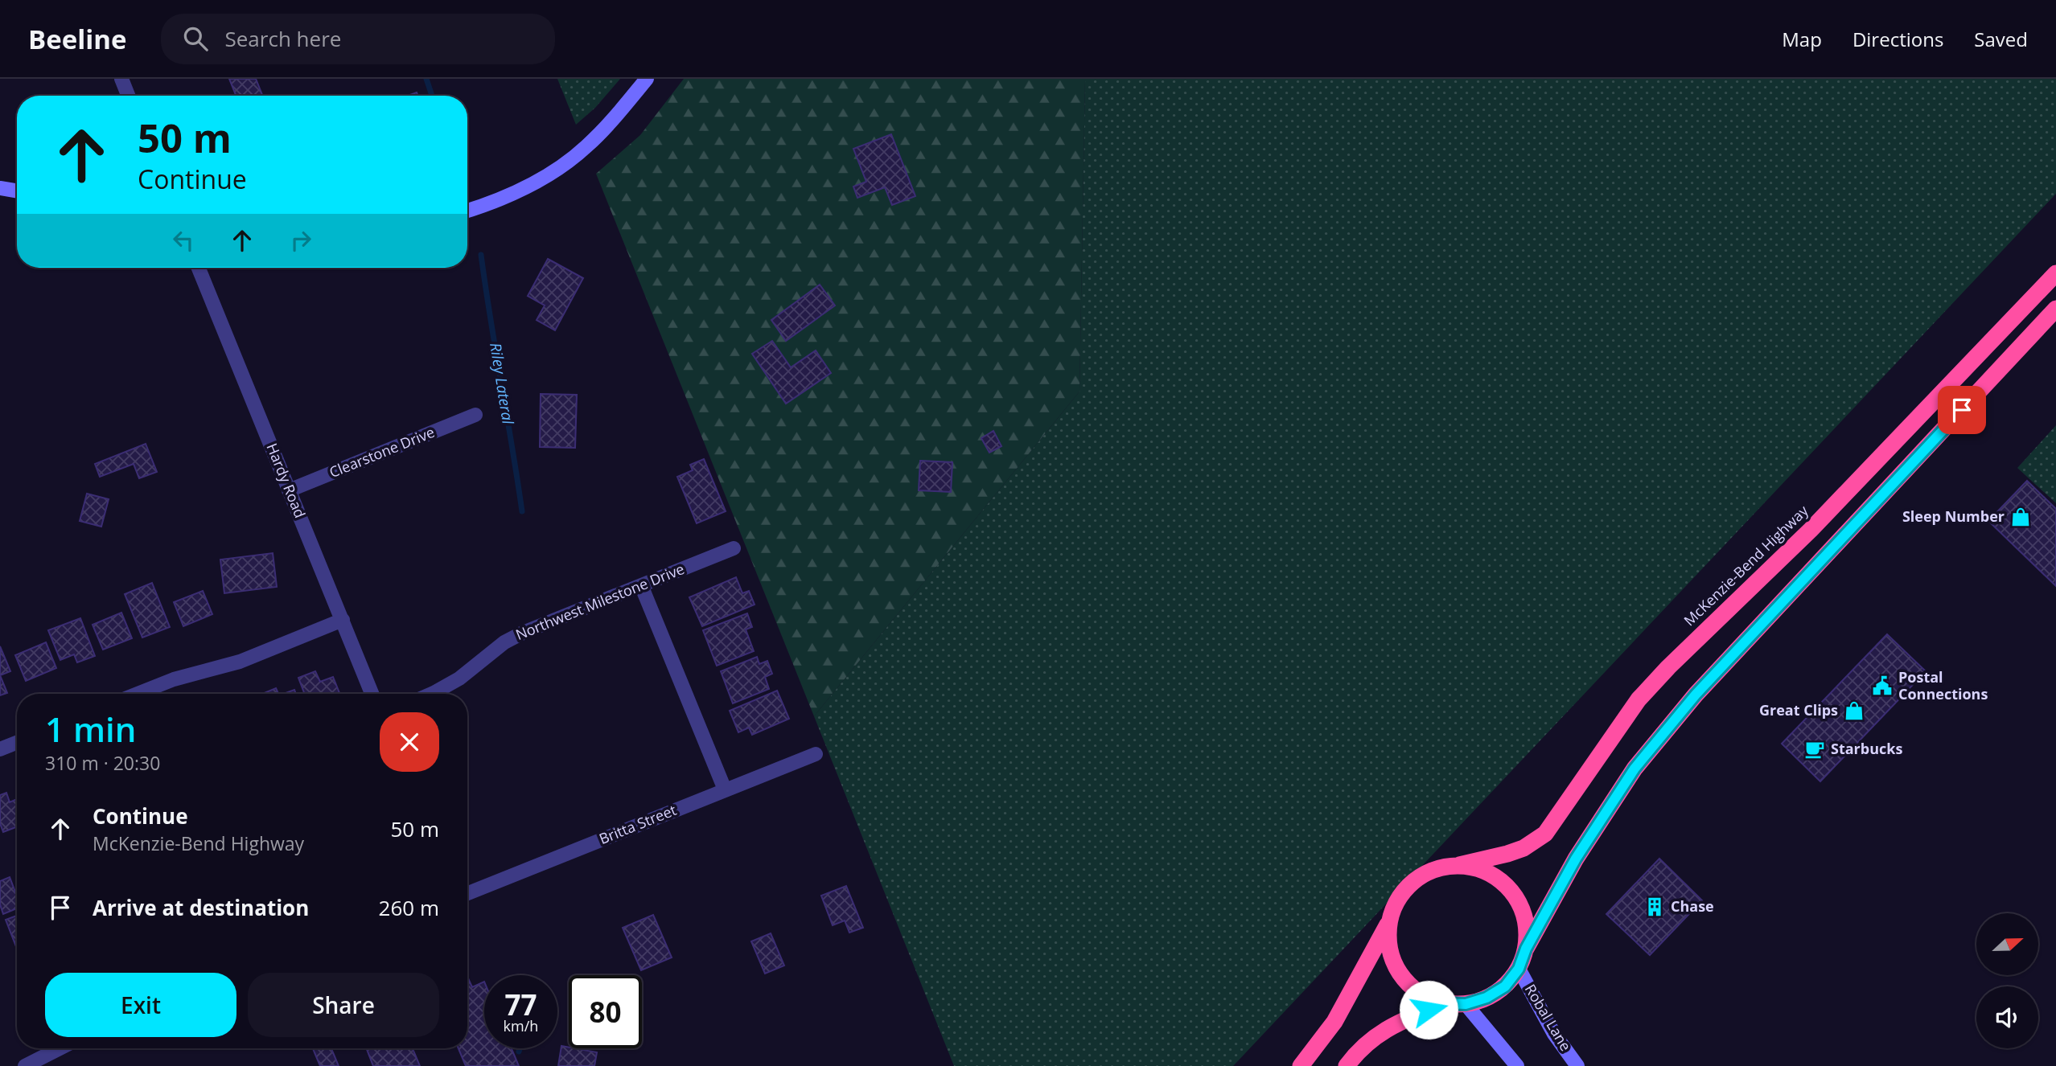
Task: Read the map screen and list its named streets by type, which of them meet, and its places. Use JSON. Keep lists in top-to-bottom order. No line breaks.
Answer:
{"streets":{"highway":["McKenzie-Bend Highway"],"street":["Clearstone Drive","Hardy Road","Northwest Milestone Drive","Britta Street","Robal Lane"]},"crossings":[["Clearstone Drive","Hardy Road"],["McKenzie-Bend Highway","Robal Lane"]],"water":["Riley Lateral"],"places":{"shop":["Sleep Number","Great Clips"],"public building":["Postal Connections"],"cafe":["Starbucks"],"building":["Chase"]},"north":"right","page":{"header":"Beeline","search":"Search here","nav":["Map","Directions","Saved"],"turn":["50 m","Continue"],"heading":["1 min","310 m · 20:30"],"list":[{"name":"Continue","note":"McKenzie-Bend Highway","value":"50 m"},{"name":"Arrive at destination","value":"260 m"}],"buttons":["Exit","Share"],"speed":"77 km/h","limit":"80"}}
